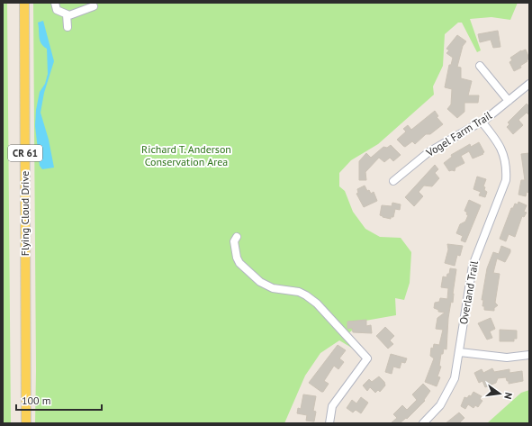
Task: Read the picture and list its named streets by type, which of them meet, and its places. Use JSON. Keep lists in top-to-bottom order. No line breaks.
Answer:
{"streets":{"main road":["CR 61","Flying Cloud Drive"],"street":["Vogel Farm Trail","Overland Trail"]},"crossings":[["Vogel Farm Trail","Overland Trail"]],"parks":["Richard T. Anderson Conservation Area"],"scale_bar":"100 m","north":"right"}
